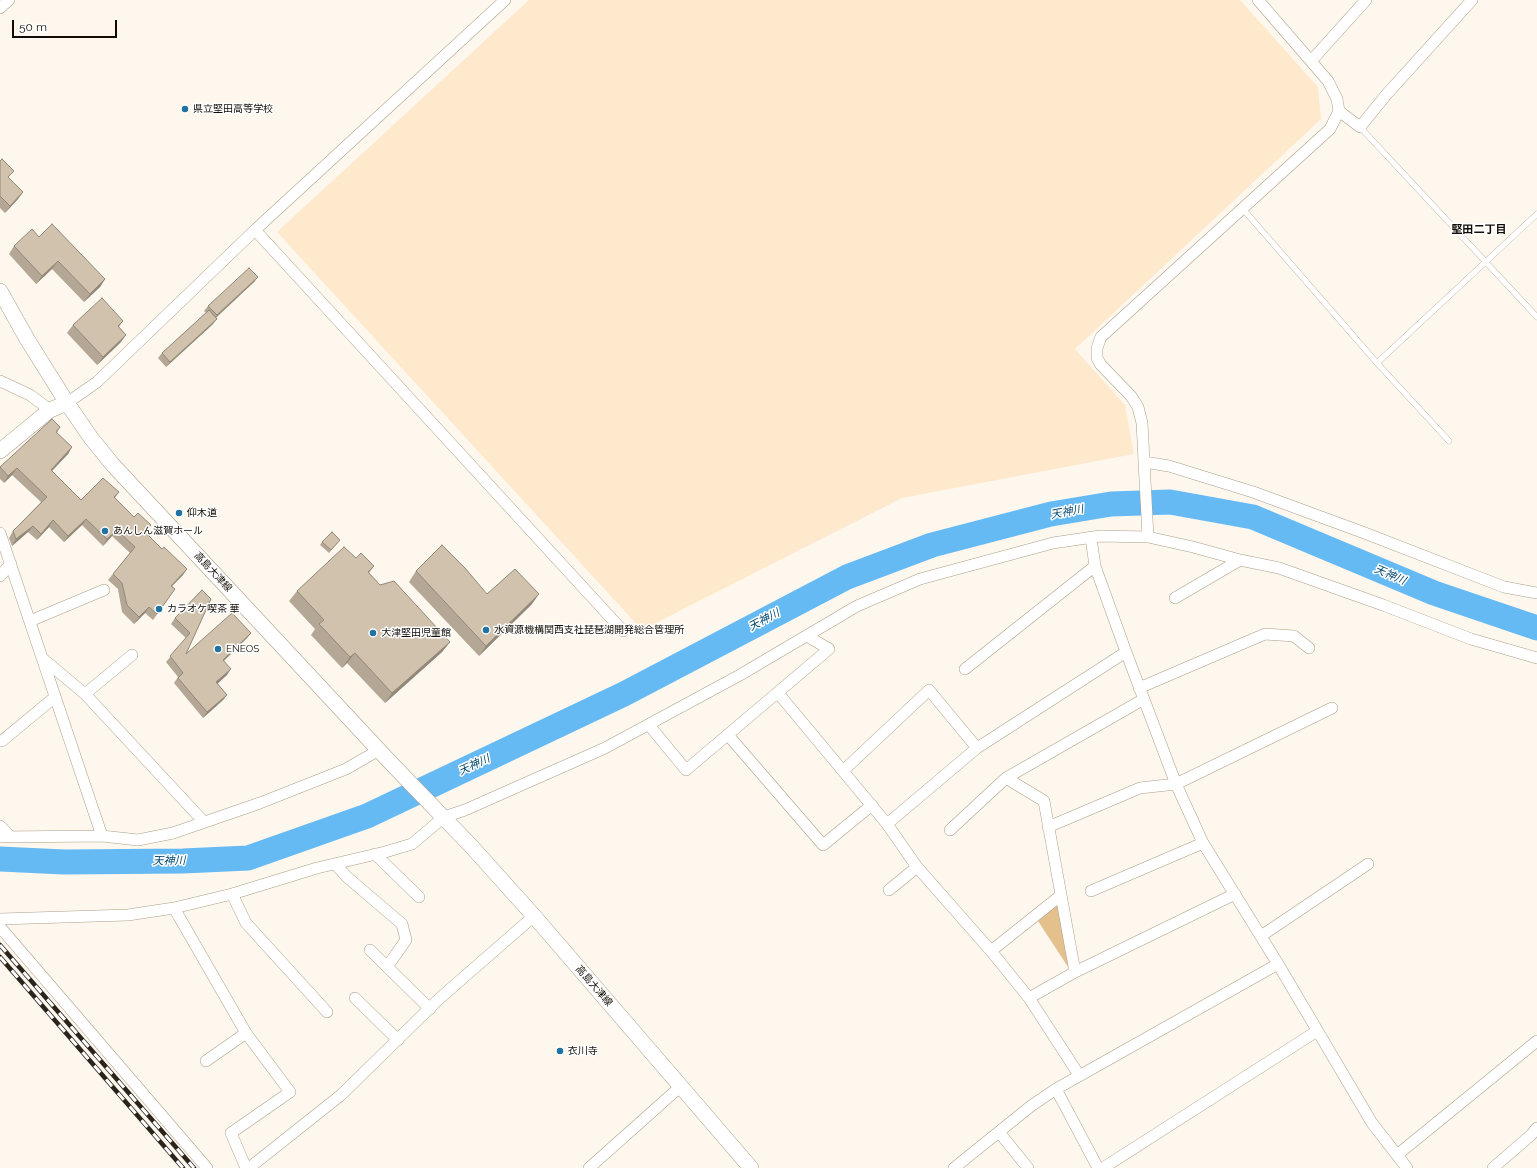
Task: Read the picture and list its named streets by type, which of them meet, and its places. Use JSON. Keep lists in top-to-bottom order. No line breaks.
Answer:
{"streets":{"main road":["高島大津線"]},"districts":["堅田二丁目"],"water":["天神川"],"places":["県立堅田高等学校","仰木道","あんしん滋賀ホール","カラオケ喫茶 華","水資源機構関西支社琵琶湖開発総合管理所","大津堅田児童館","ENEOS","衣川寺"],"scale_bar":"50 m"}
